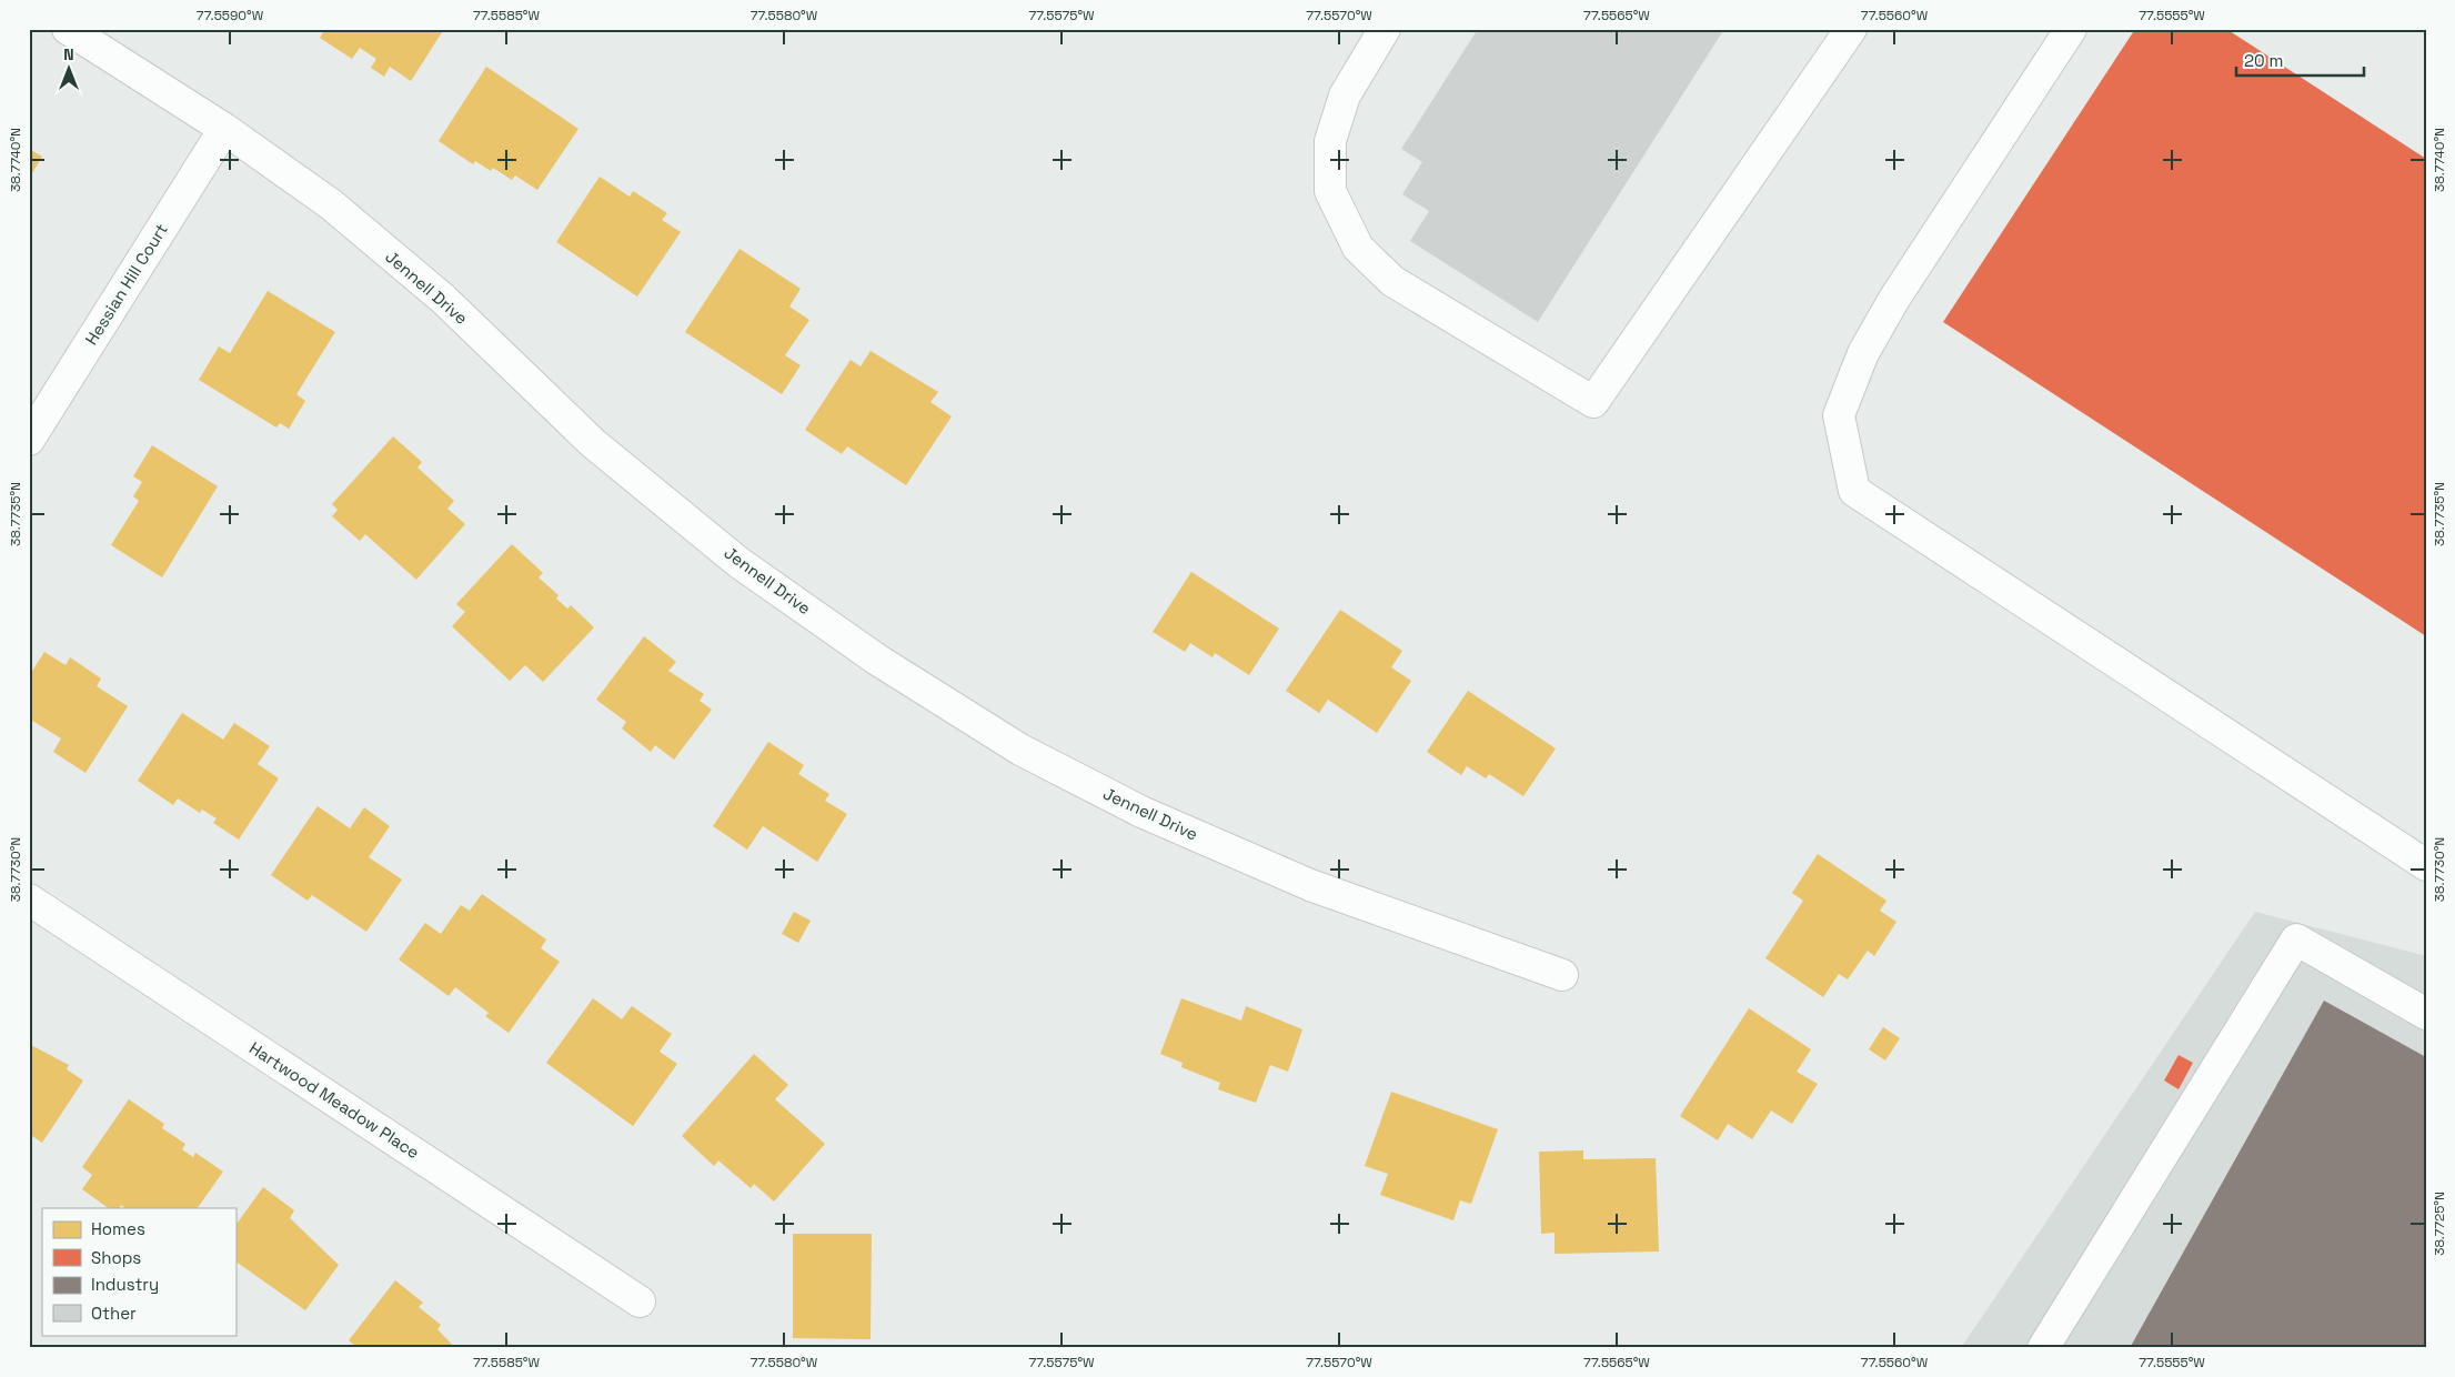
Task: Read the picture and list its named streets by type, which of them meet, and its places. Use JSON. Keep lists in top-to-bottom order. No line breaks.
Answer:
{"streets":{"street":["Hessian Hill Court","Jennell Drive","Hartwood Meadow Place"]},"crossings":[["Hessian Hill Court","Jennell Drive"]],"legend":["Homes","Shops","Industry","Other"],"scale_bar":"20 m","north":"top","coordinates":["77.5590°W","77.5585°W","77.5580°W","77.5575°W","77.5570°W","77.5565°W","77.5560°W","77.5555°W","38.7740°N","38.7735°N","38.7730°N","38.7725°N"]}
